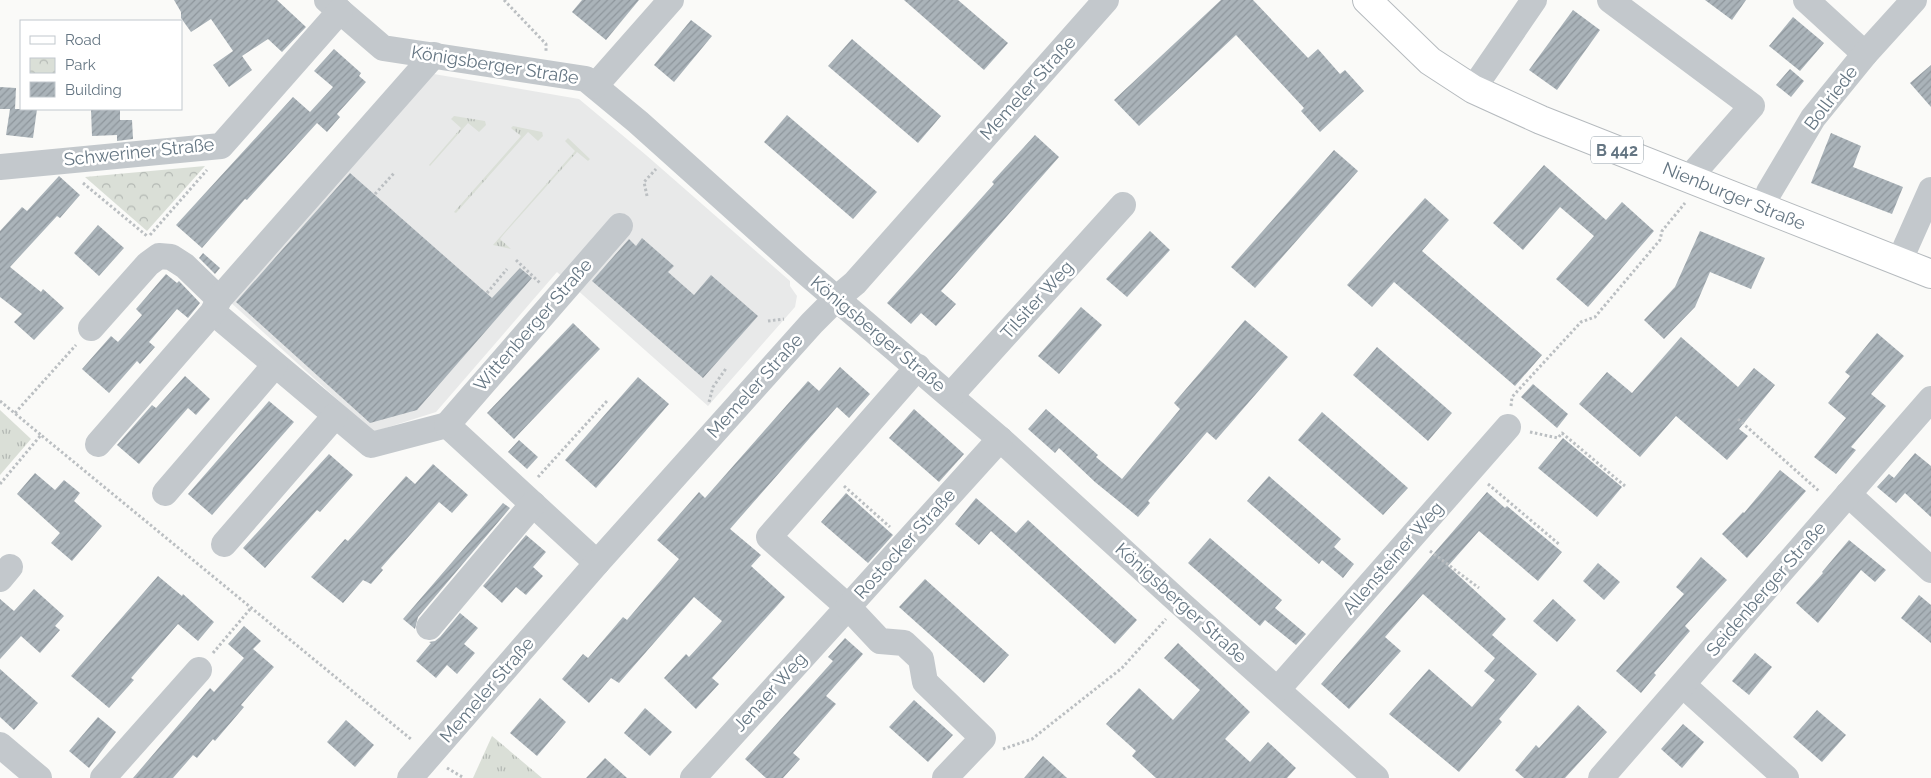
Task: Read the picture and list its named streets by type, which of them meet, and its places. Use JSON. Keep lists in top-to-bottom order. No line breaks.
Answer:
{"streets":{"main road":["B 442","Nienburger Straße"],"street":["Königsberger Straße","Memeler Straße","Bollriede","Schweriner Straße","Tilsiter Weg","Wittenberger Straße","Rostocker Straße","Allensteiner Weg","Seidenberger Straße","Jenaer Weg"]},"crossings":[["Königsberger Straße","Memeler Straße"],["Königsberger Straße","Schweriner Straße"],["Königsberger Straße","Tilsiter Weg"],["Königsberger Straße","Rostocker Straße"],["Königsberger Straße","Allensteiner Weg"],["Bollriede","Nienburger Straße"],["Rostocker Straße","Jenaer Weg"]],"legend":["Road","Park","Building"]}
